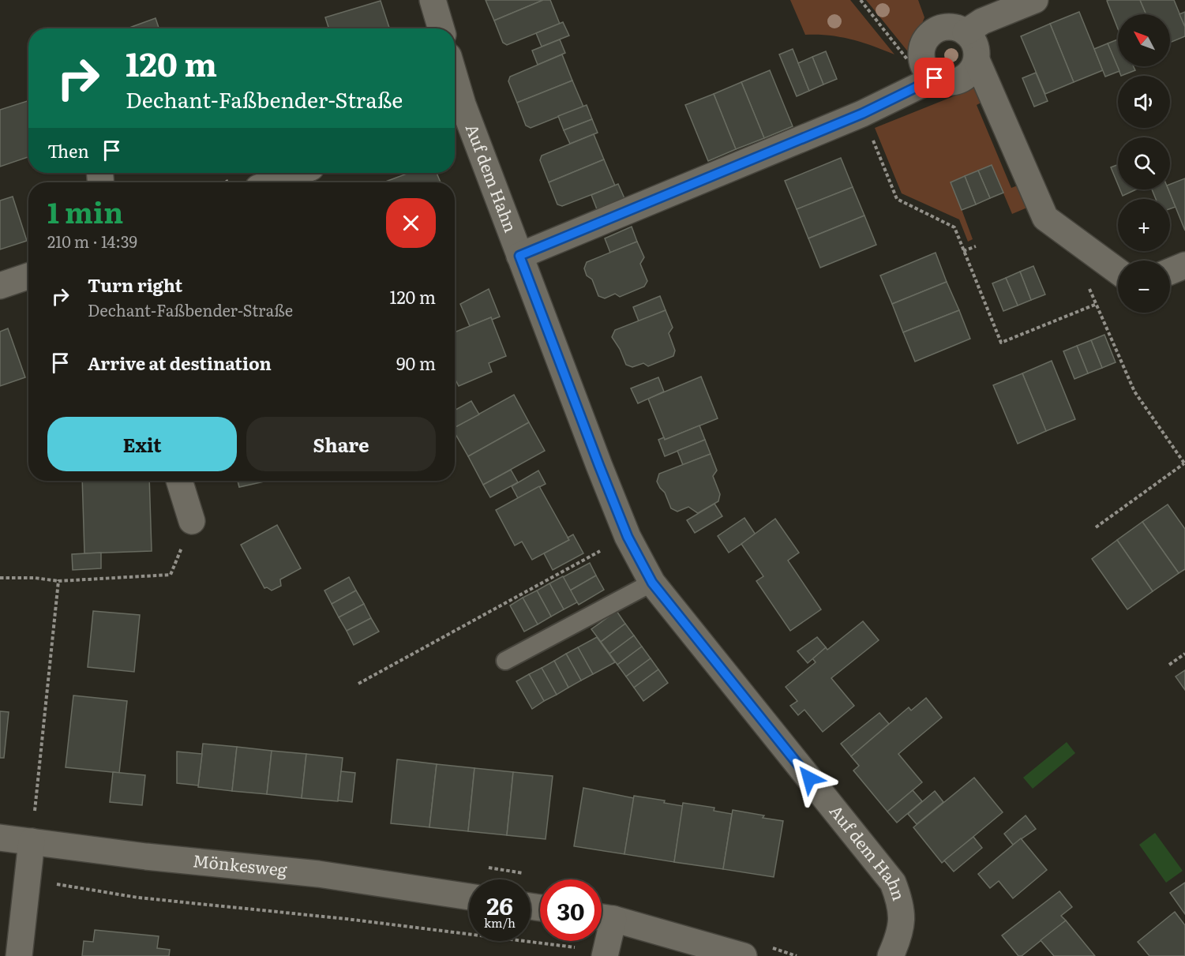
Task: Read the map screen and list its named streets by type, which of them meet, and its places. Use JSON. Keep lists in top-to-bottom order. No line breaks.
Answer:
{"streets":{"street":["Auf dem Hahn","Mönkesweg"]},"north":"top left","page":{"map_buttons":["+","−"],"turn":["120 m","Dechant-Faßbender-Straße"],"then":"Then","heading":["1 min","210 m · 14:39"],"list":[{"name":"Turn right","note":"Dechant-Faßbender-Straße","value":"120 m"},{"name":"Arrive at destination","value":"90 m"}],"buttons":["Exit","Share"],"speed":"26 km/h","limit":"30"}}
